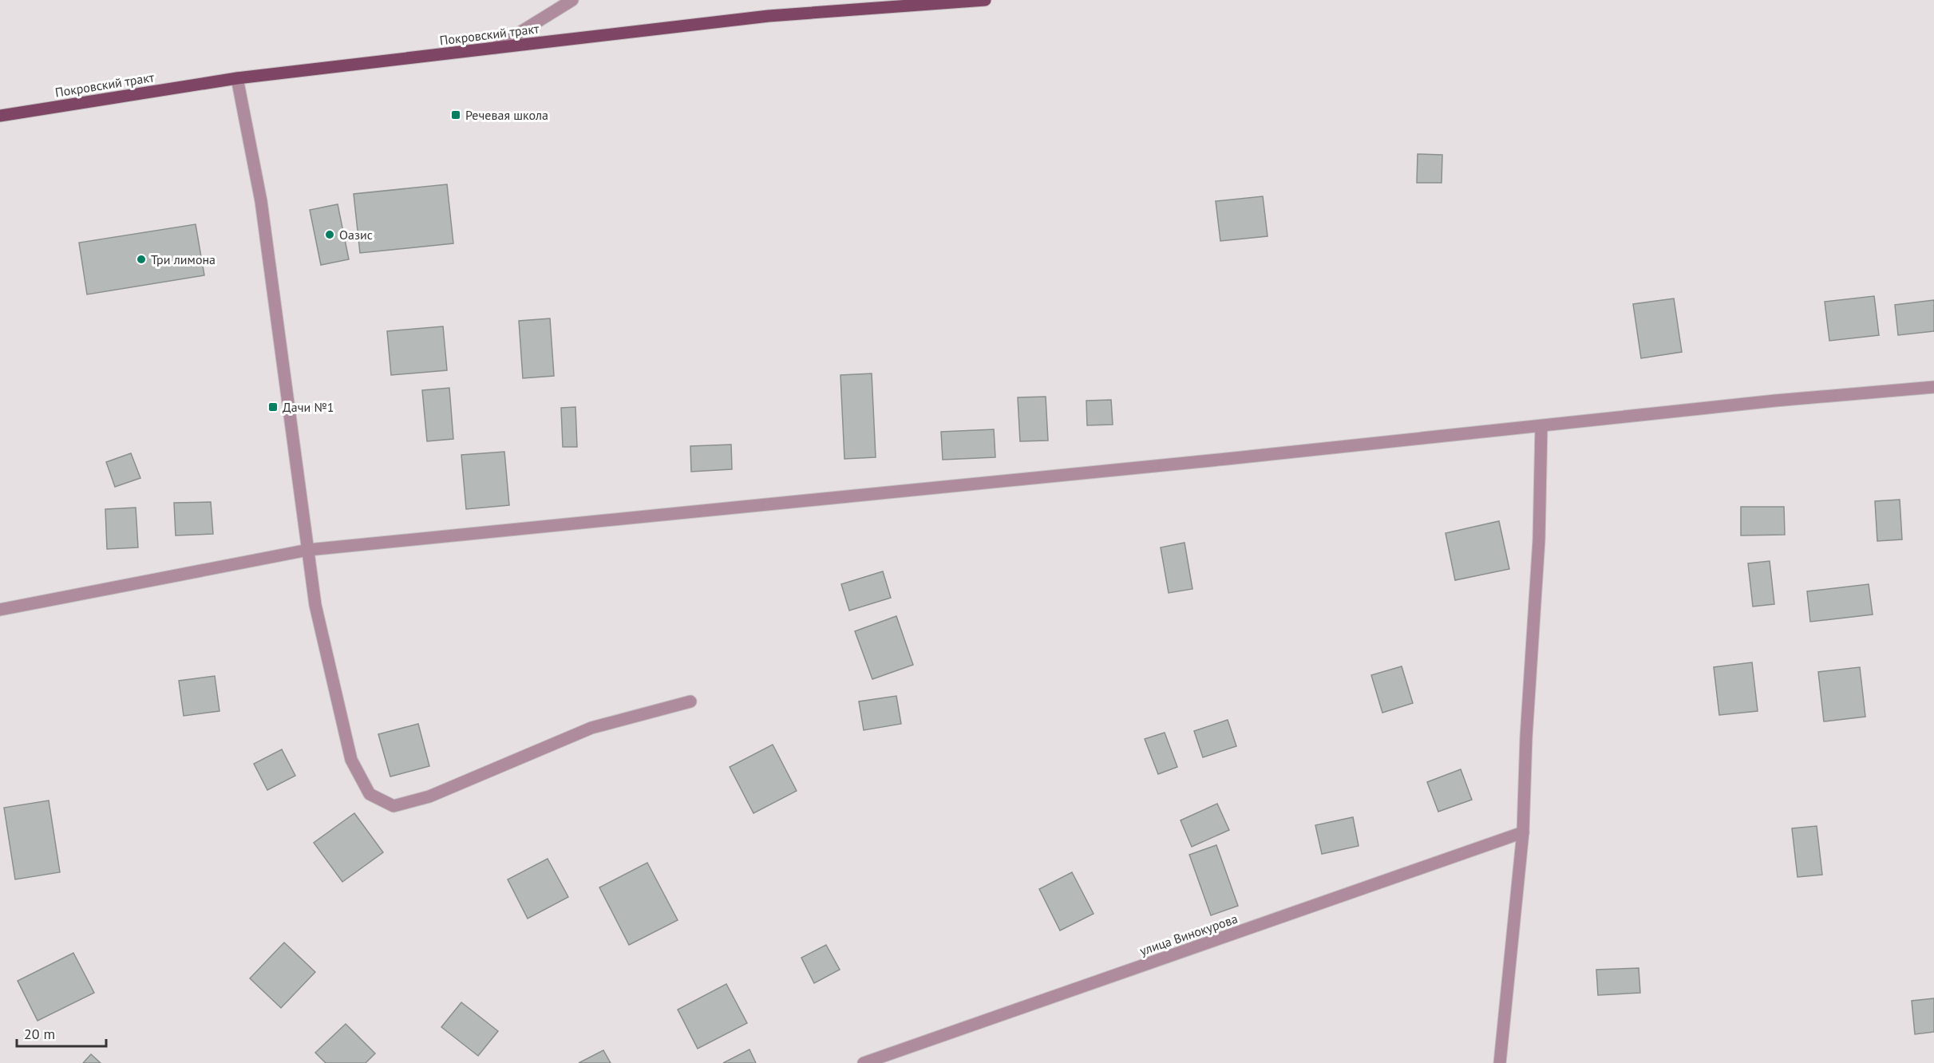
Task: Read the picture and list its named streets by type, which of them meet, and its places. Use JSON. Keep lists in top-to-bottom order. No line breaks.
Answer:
{"streets":{"main road":["Покровский тракт"],"street":["улица Винокурова"]},"places":{"transit":["Речевая школа","Дачи №1"],"other":["Оазис","Три лимона"]},"scale_bar":"20 m"}
